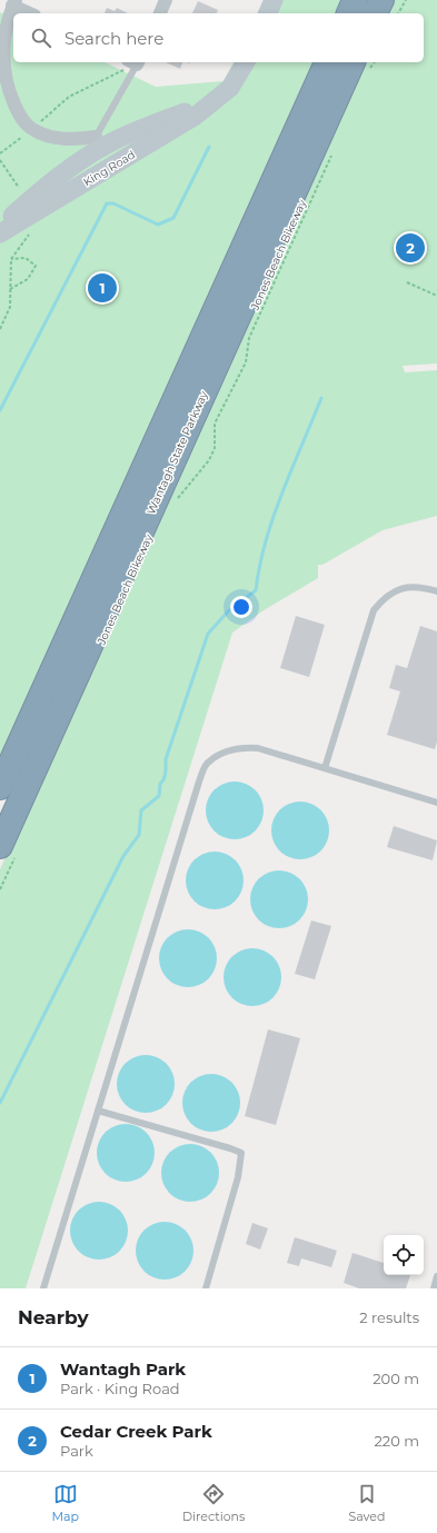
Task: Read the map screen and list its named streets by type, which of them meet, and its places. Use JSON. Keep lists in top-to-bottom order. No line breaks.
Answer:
{"streets":{"highway":["Wantagh State Parkway"],"street":["King Road"],"path":["Jones Beach Bikeway"]},"page":{"search":"Search here","pins":["2","1"],"heading":["Nearby","2 results"],"list":[{"mark":"1","name":"Wantagh Park","note":"Park · King Road","value":"200 m"},{"mark":"2","name":"Cedar Creek Park","note":"Park","value":"220 m"}],"nav":["Map","Directions","Saved"]}}
